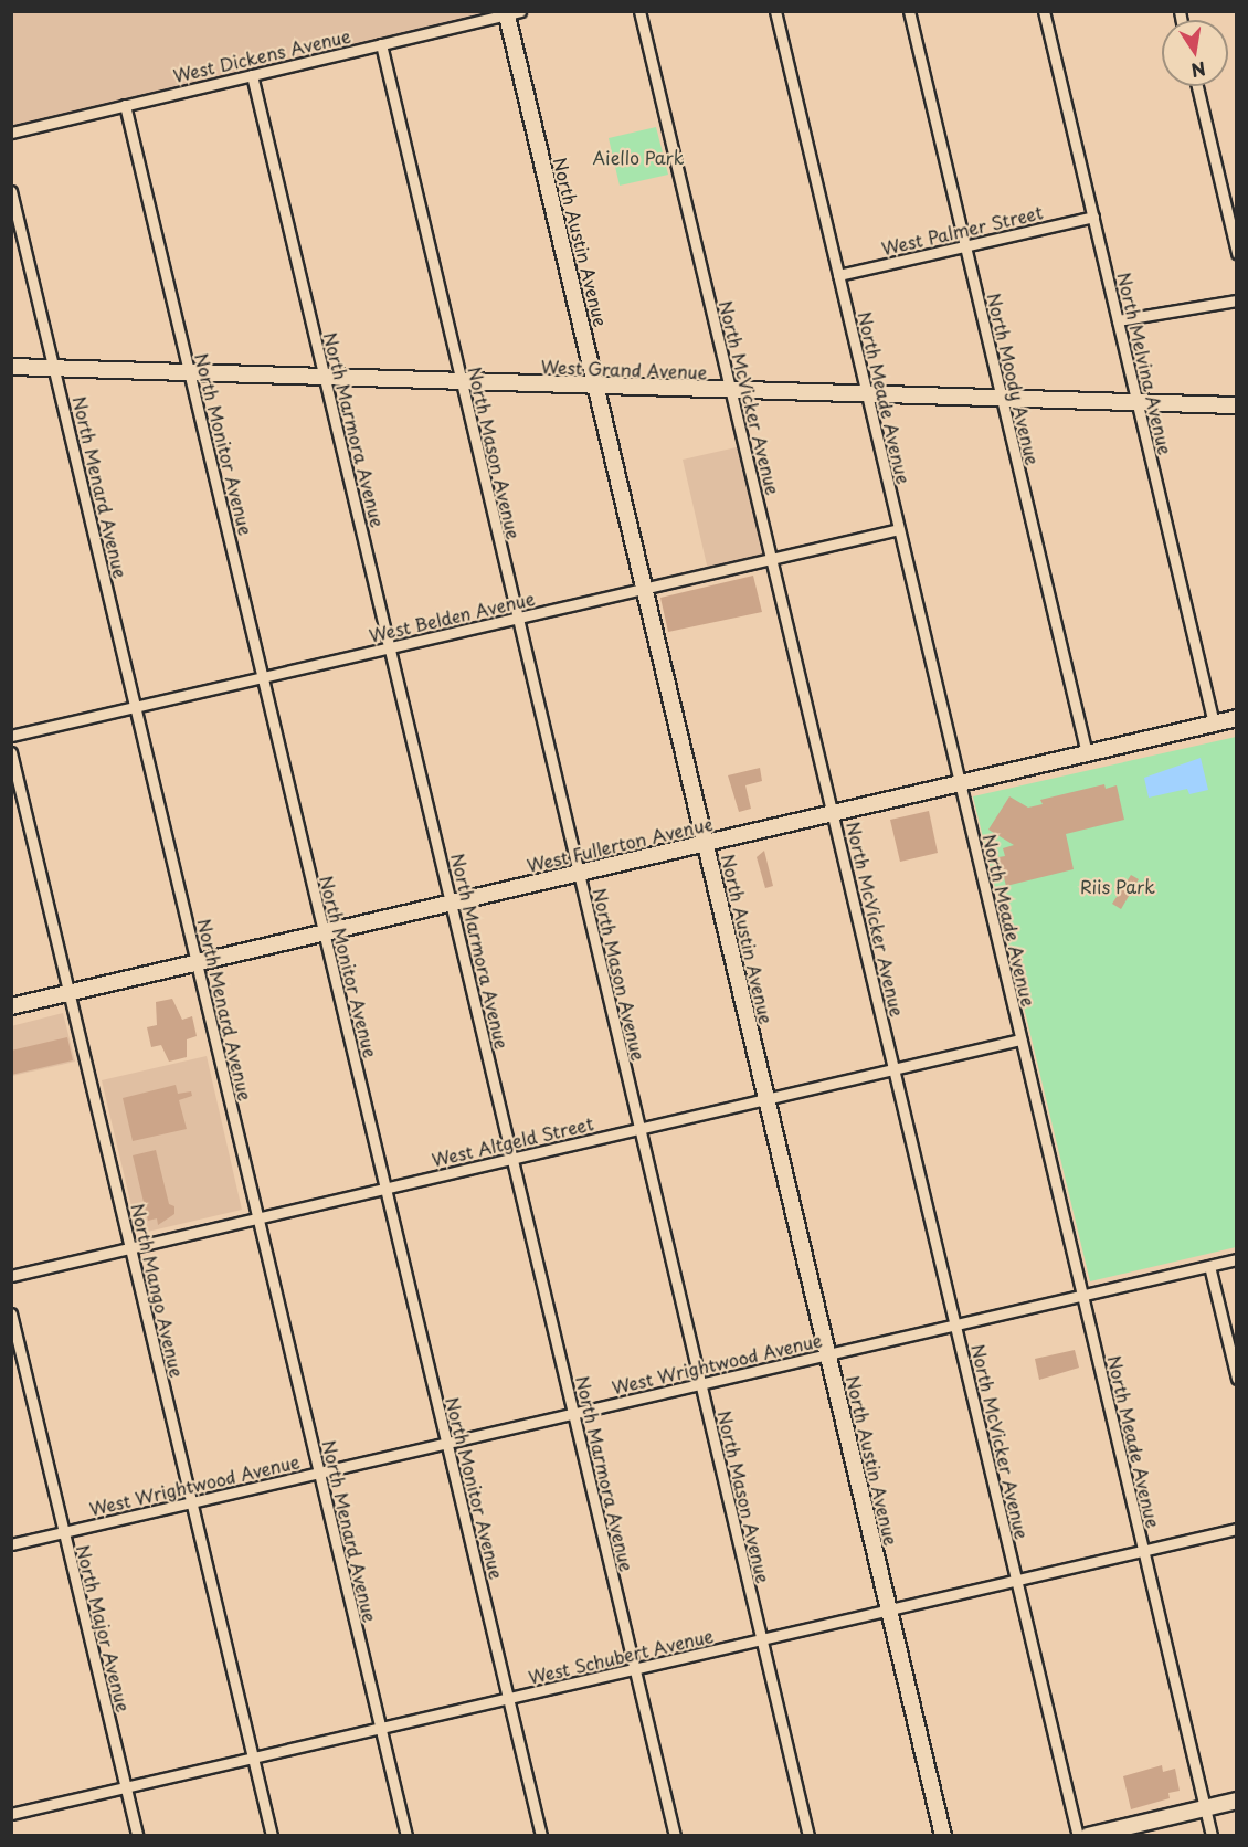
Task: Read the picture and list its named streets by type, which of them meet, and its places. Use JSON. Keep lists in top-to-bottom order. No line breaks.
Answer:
{"streets":{"main road":["North Austin Avenue","West Grand Avenue","West Fullerton Avenue"],"street":["West Dickens Avenue","West Palmer Street","North Melvina Avenue","North Moody Avenue","North McVicker Avenue","North Meade Avenue","North Marmora Avenue","North Monitor Avenue","North Mason Avenue","North Menard Avenue","West Belden Avenue","West Altgeld Street","North Mango Avenue","West Wrightwood Avenue","North Major Avenue","West Schubert Avenue"]},"crossings":[["West Dickens Avenue","North Austin Avenue"],["West Dickens Avenue","North Marmora Avenue"],["West Dickens Avenue","North Monitor Avenue"],["West Dickens Avenue","North Mason Avenue"],["West Palmer Street","North Melvina Avenue"],["West Palmer Street","North Moody Avenue"],["West Palmer Street","North Meade Avenue"],["North Austin Avenue","West Grand Avenue"],["North Austin Avenue","West Belden Avenue"],["North Austin Avenue","West Fullerton Avenue"],["North Austin Avenue","West Altgeld Street"],["North Austin Avenue","West Wrightwood Avenue"],["North Austin Avenue","West Schubert Avenue"],["North Melvina Avenue","West Grand Avenue"],["North Melvina Avenue","West Fullerton Avenue"],["West Grand Avenue","North Moody Avenue"],["West Grand Avenue","North McVicker Avenue"],["West Grand Avenue","North Meade Avenue"],["West Grand Avenue","North Marmora Avenue"],["West Grand Avenue","North Monitor Avenue"],["West Grand Avenue","North Mason Avenue"],["West Grand Avenue","North Menard Avenue"],["North Moody Avenue","West Fullerton Avenue"],["North McVicker Avenue","West Belden Avenue"],["North McVicker Avenue","West Fullerton Avenue"],["North McVicker Avenue","West Altgeld Street"],["North McVicker Avenue","West Wrightwood Avenue"],["North McVicker Avenue","West Schubert Avenue"],["North Meade Avenue","West Belden Avenue"],["North Meade Avenue","West Fullerton Avenue"],["North Meade Avenue","West Altgeld Street"],["North Meade Avenue","West Wrightwood Avenue"],["North Meade Avenue","West Schubert Avenue"],["North Marmora Avenue","West Belden Avenue"],["North Marmora Avenue","West Fullerton Avenue"],["North Marmora Avenue","West Altgeld Street"],["North Marmora Avenue","West Wrightwood Avenue"],["North Marmora Avenue","West Schubert Avenue"],["North Monitor Avenue","West Belden Avenue"],["North Monitor Avenue","West Fullerton Avenue"],["North Monitor Avenue","West Altgeld Street"],["North Monitor Avenue","West Wrightwood Avenue"],["North Monitor Avenue","West Schubert Avenue"],["North Mason Avenue","West Belden Avenue"],["North Mason Avenue","West Fullerton Avenue"],["North Mason Avenue","West Altgeld Street"],["North Mason Avenue","West Wrightwood Avenue"],["North Mason Avenue","West Schubert Avenue"],["North Menard Avenue","West Belden Avenue"],["North Menard Avenue","West Fullerton Avenue"],["North Menard Avenue","West Altgeld Street"],["North Menard Avenue","West Wrightwood Avenue"],["North Menard Avenue","West Schubert Avenue"],["West Fullerton Avenue","North Mango Avenue"],["West Altgeld Street","North Mango Avenue"],["North Mango Avenue","West Wrightwood Avenue"],["North Mango Avenue","West Schubert Avenue"],["West Wrightwood Avenue","North Major Avenue"],["North Major Avenue","West Schubert Avenue"]],"parks":["Aiello Park","Riis Park"],"north":"bottom"}
